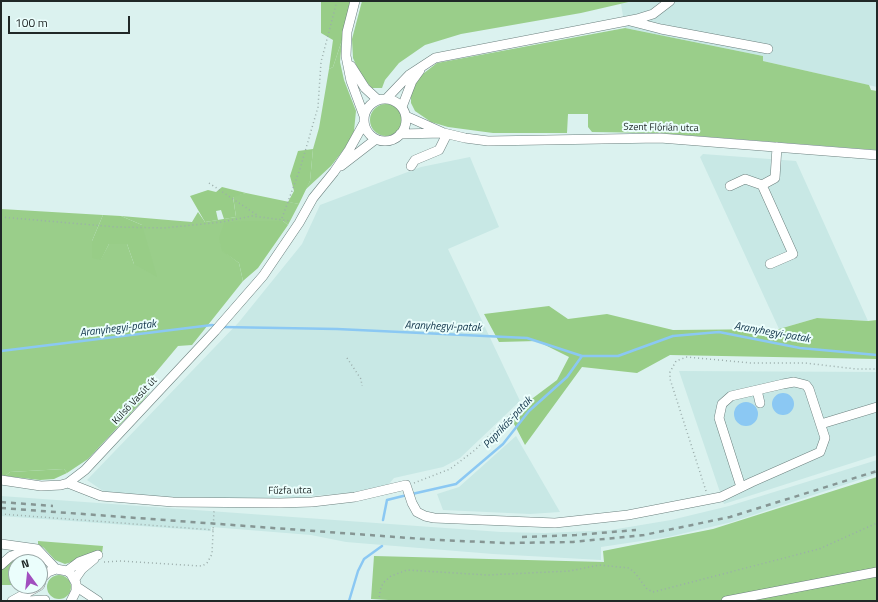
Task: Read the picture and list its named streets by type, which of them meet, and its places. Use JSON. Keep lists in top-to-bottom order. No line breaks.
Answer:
{"streets":{"street":["Szent Flórián utca","Külső Vasút út","Fűzfa utca"]},"crossings":[["Külső Vasút út","Fűzfa utca"]],"water":["Aranyhegyi-patak","Paprikás-patak"],"scale_bar":"100 m","north":"top"}
